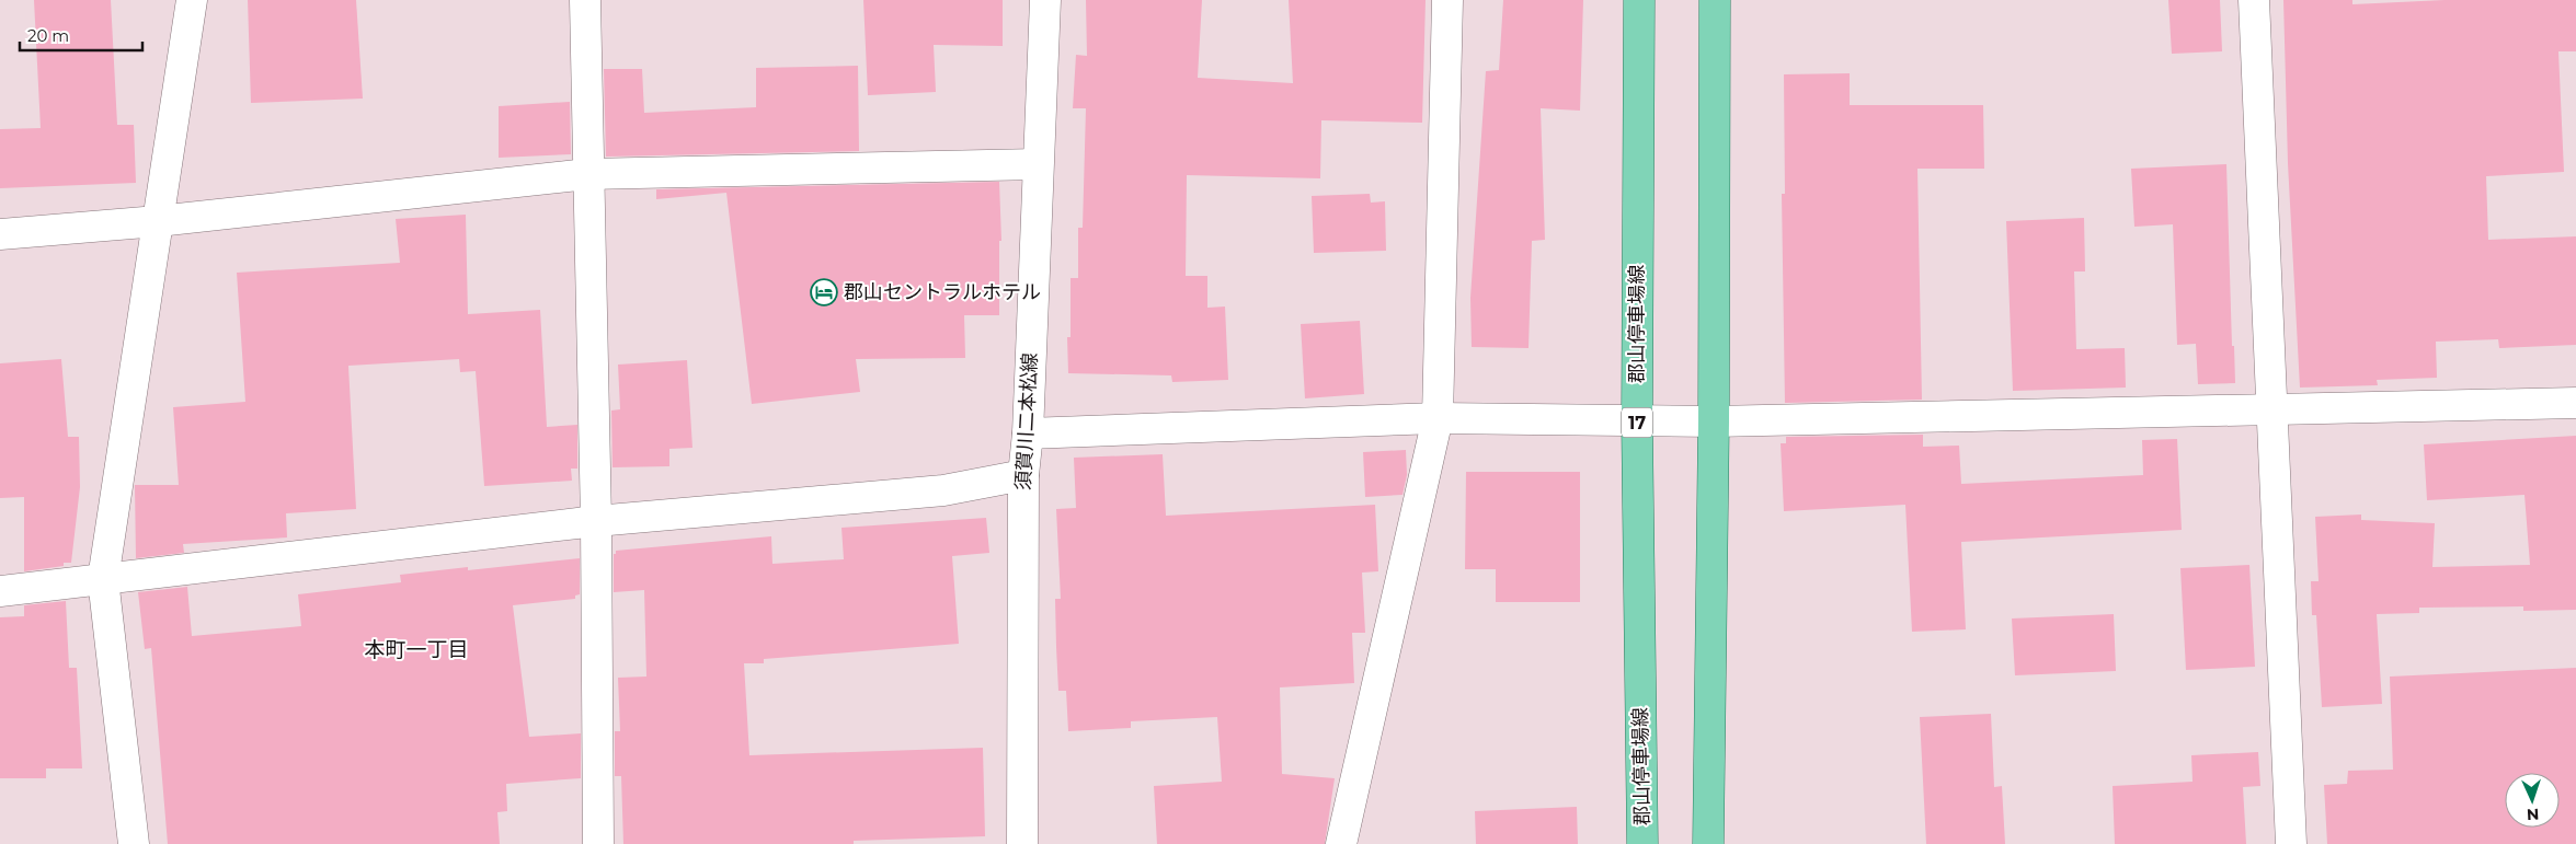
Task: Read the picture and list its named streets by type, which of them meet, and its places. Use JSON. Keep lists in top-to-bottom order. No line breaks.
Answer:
{"streets":{"main road":["郡山停車場線","17"],"street":["須賀川二本松線"]},"districts":["本町一丁目"],"places":{"hotel":["郡山セントラルホテル"]},"scale_bar":"20 m","north":"bottom"}
